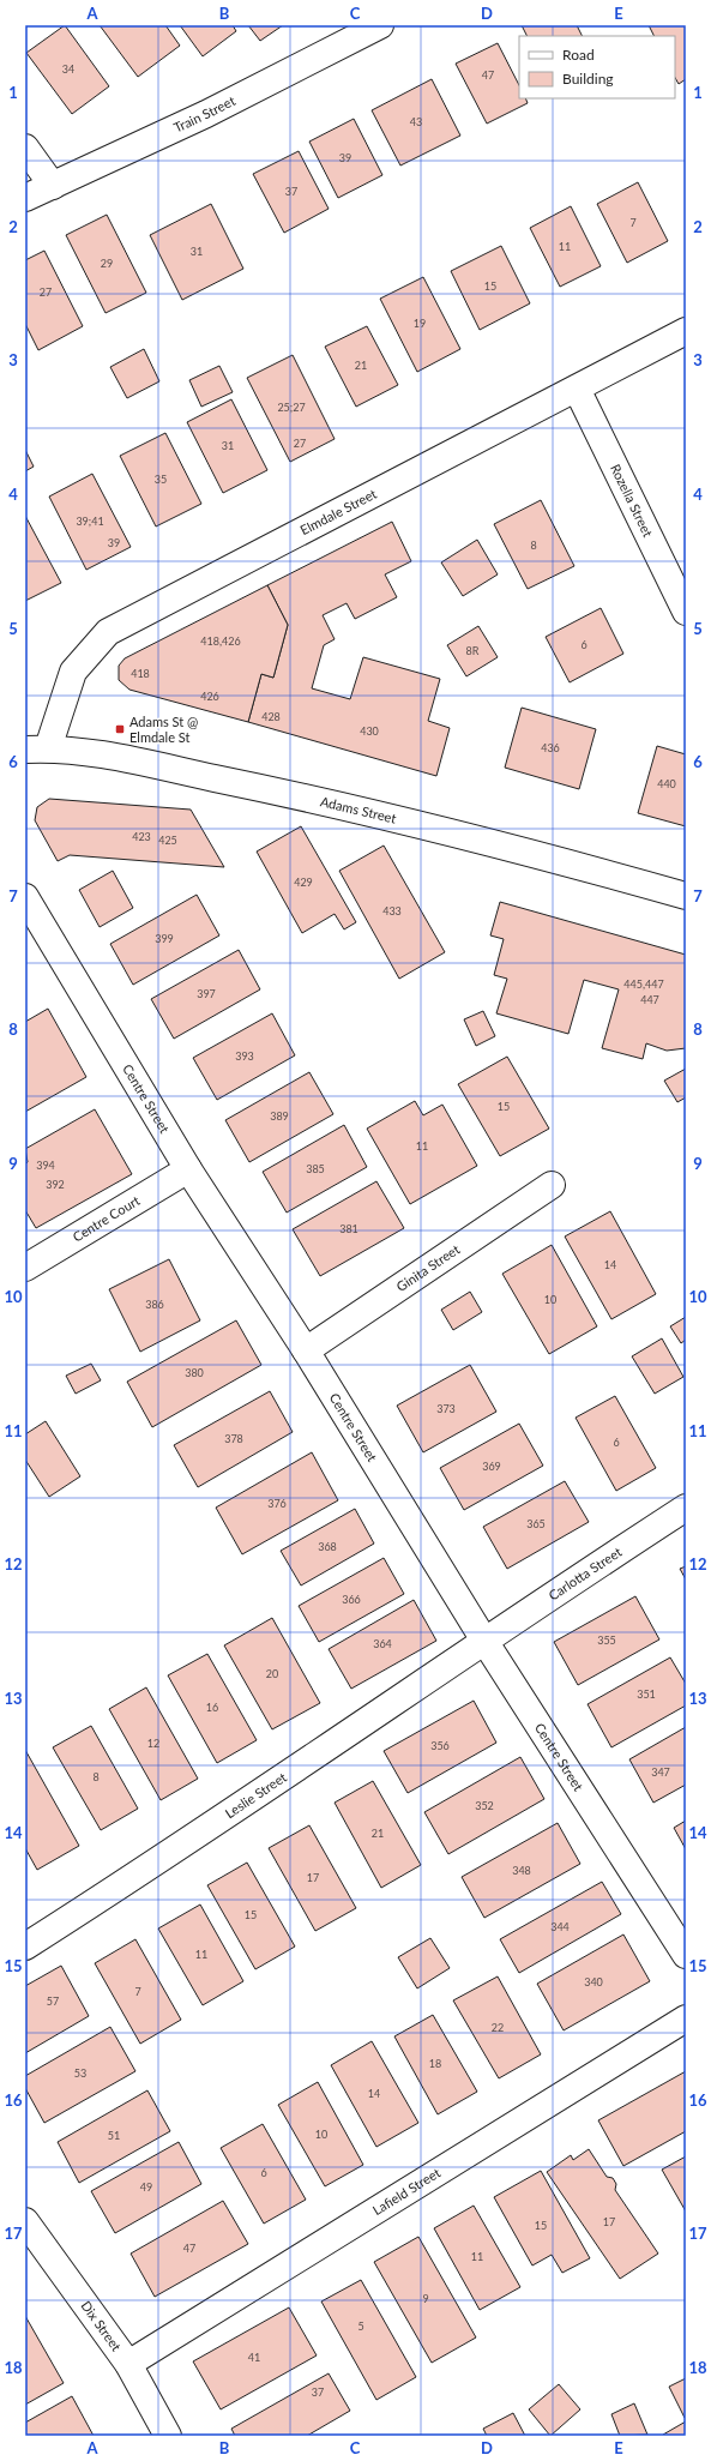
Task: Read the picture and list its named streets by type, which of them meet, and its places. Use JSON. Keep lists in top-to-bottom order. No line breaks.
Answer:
{"streets":{"street":["Train Street","Rozella Street","Elmdale Street","Adams Street","Centre Street","Centre Court","Ginita Street","Carlotta Street","Leslie Street","Lafield Street","Dix Street"]},"crossings":[["Rozella Street","Elmdale Street"],["Elmdale Street","Adams Street"],["Centre Street","Centre Court"],["Centre Street","Ginita Street"],["Centre Street","Carlotta Street"],["Centre Street","Leslie Street"],["Carlotta Street","Leslie Street"],["Lafield Street","Dix Street"]],"places":{"transit":["Adams St @ Elmdale St"]},"house_numbers":["34","47","43","39","37","7","11","31","29","15","27","19","21","25;27","27","31","35","39;41","39","8","418,426","6","8R","418","426","428","430","436","440","423","425","429","433","399","445,447","397","447","393","15","389","11","394","385","392","381","14","10","386","380","373","378","6","369","376","365","368","366","355","364","20","351","16","12","356","347","8","352","21","348","17","15","344","11","340","7","57","22","18","53","14","10","51","6","49","17","15","47","11","9","5","41","37"],"legend":["Road","Building"],"grid":{"columns":["A","B","C","D","E"],"rows":["1","2","3","4","5","6","7","8","9","10","11","12","13","14","15","16","17","18"]}}
